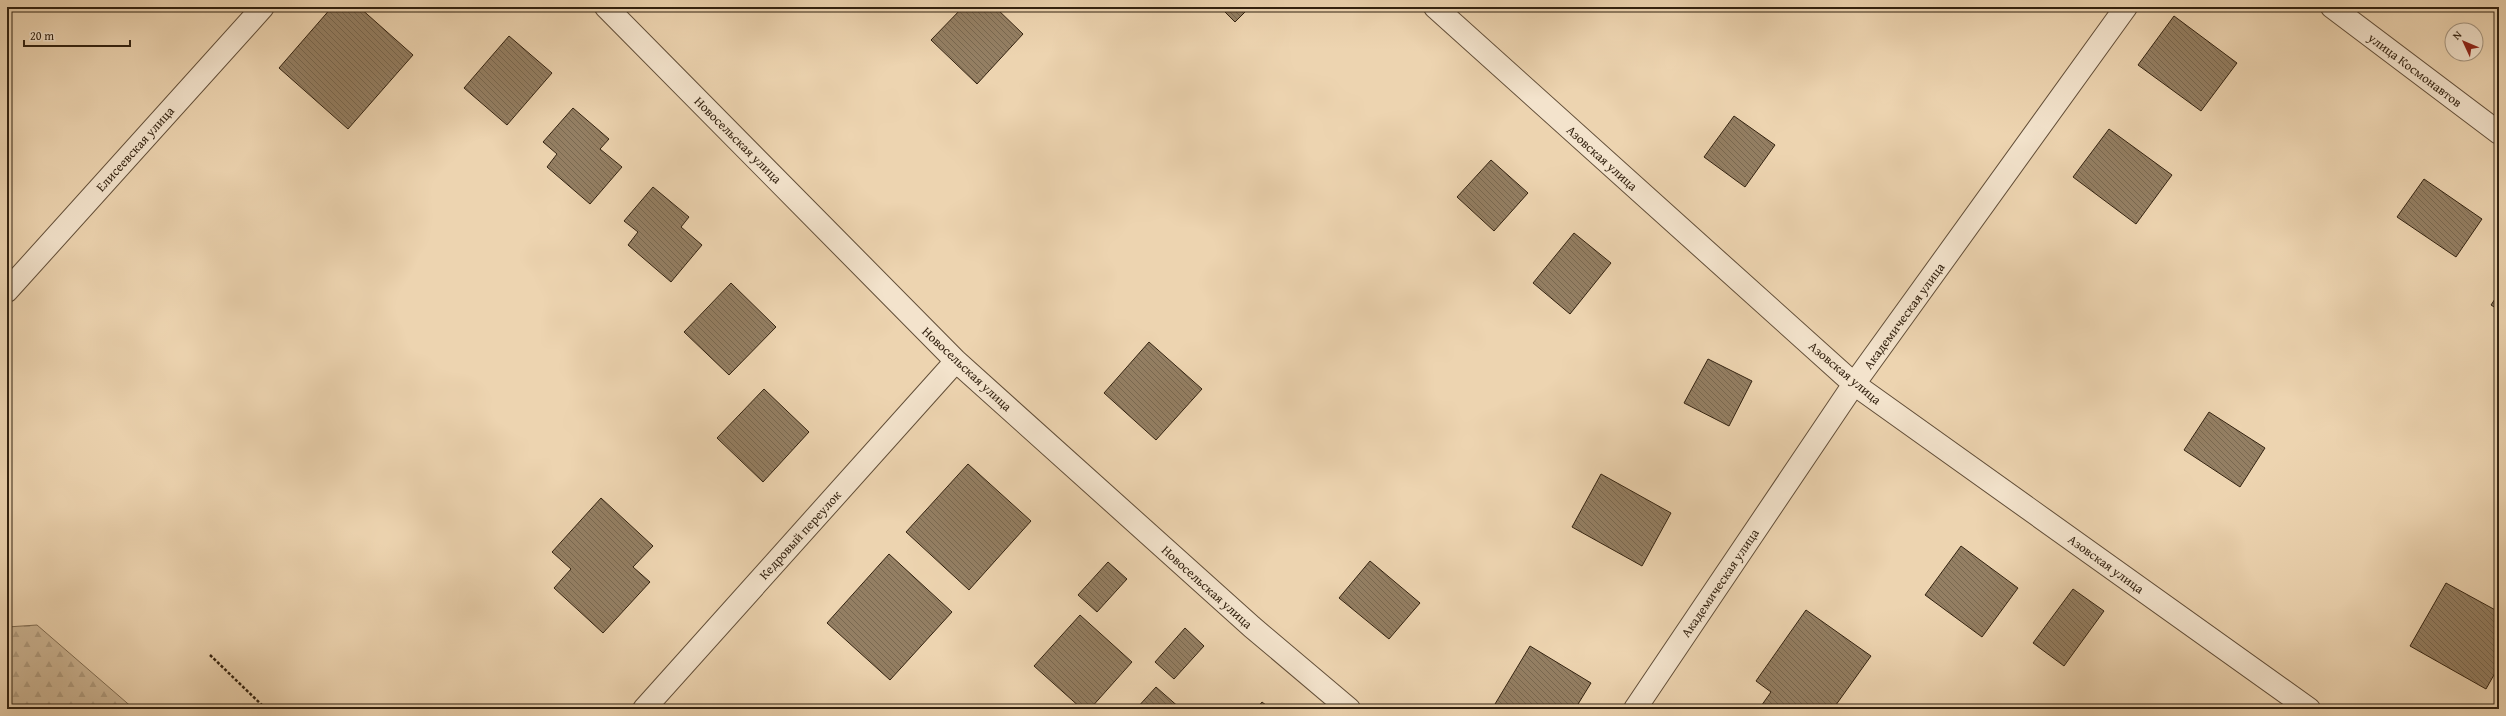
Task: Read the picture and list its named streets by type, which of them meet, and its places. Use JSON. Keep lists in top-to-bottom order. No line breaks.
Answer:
{"streets":{"street":["улица Космонавтов","Новосельская улица","Елисеевская улица","Азовская улица","Академическая улица","Кедровый переулок"]},"crossings":[["Новосельская улица","Кедровый переулок"],["Азовская улица","Академическая улица"]],"scale_bar":"20 m","north":"top left"}
